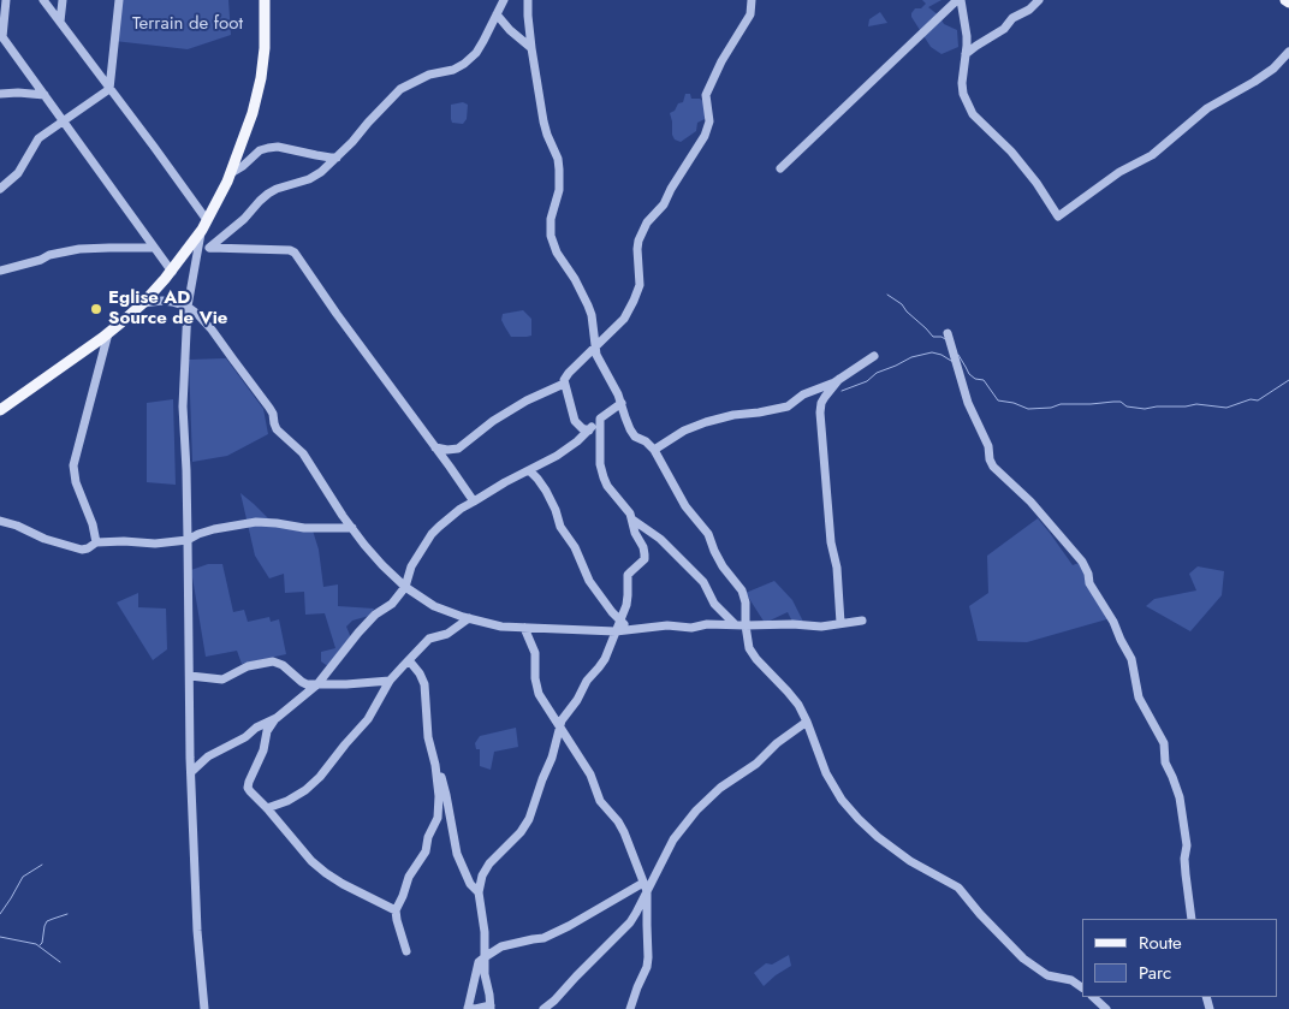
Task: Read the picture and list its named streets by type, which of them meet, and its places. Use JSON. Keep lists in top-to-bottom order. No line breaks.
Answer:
{"parks":["Terrain de foot"],"places":["Eglise AD Source de Vie"],"legend":["Route","Parc"]}
